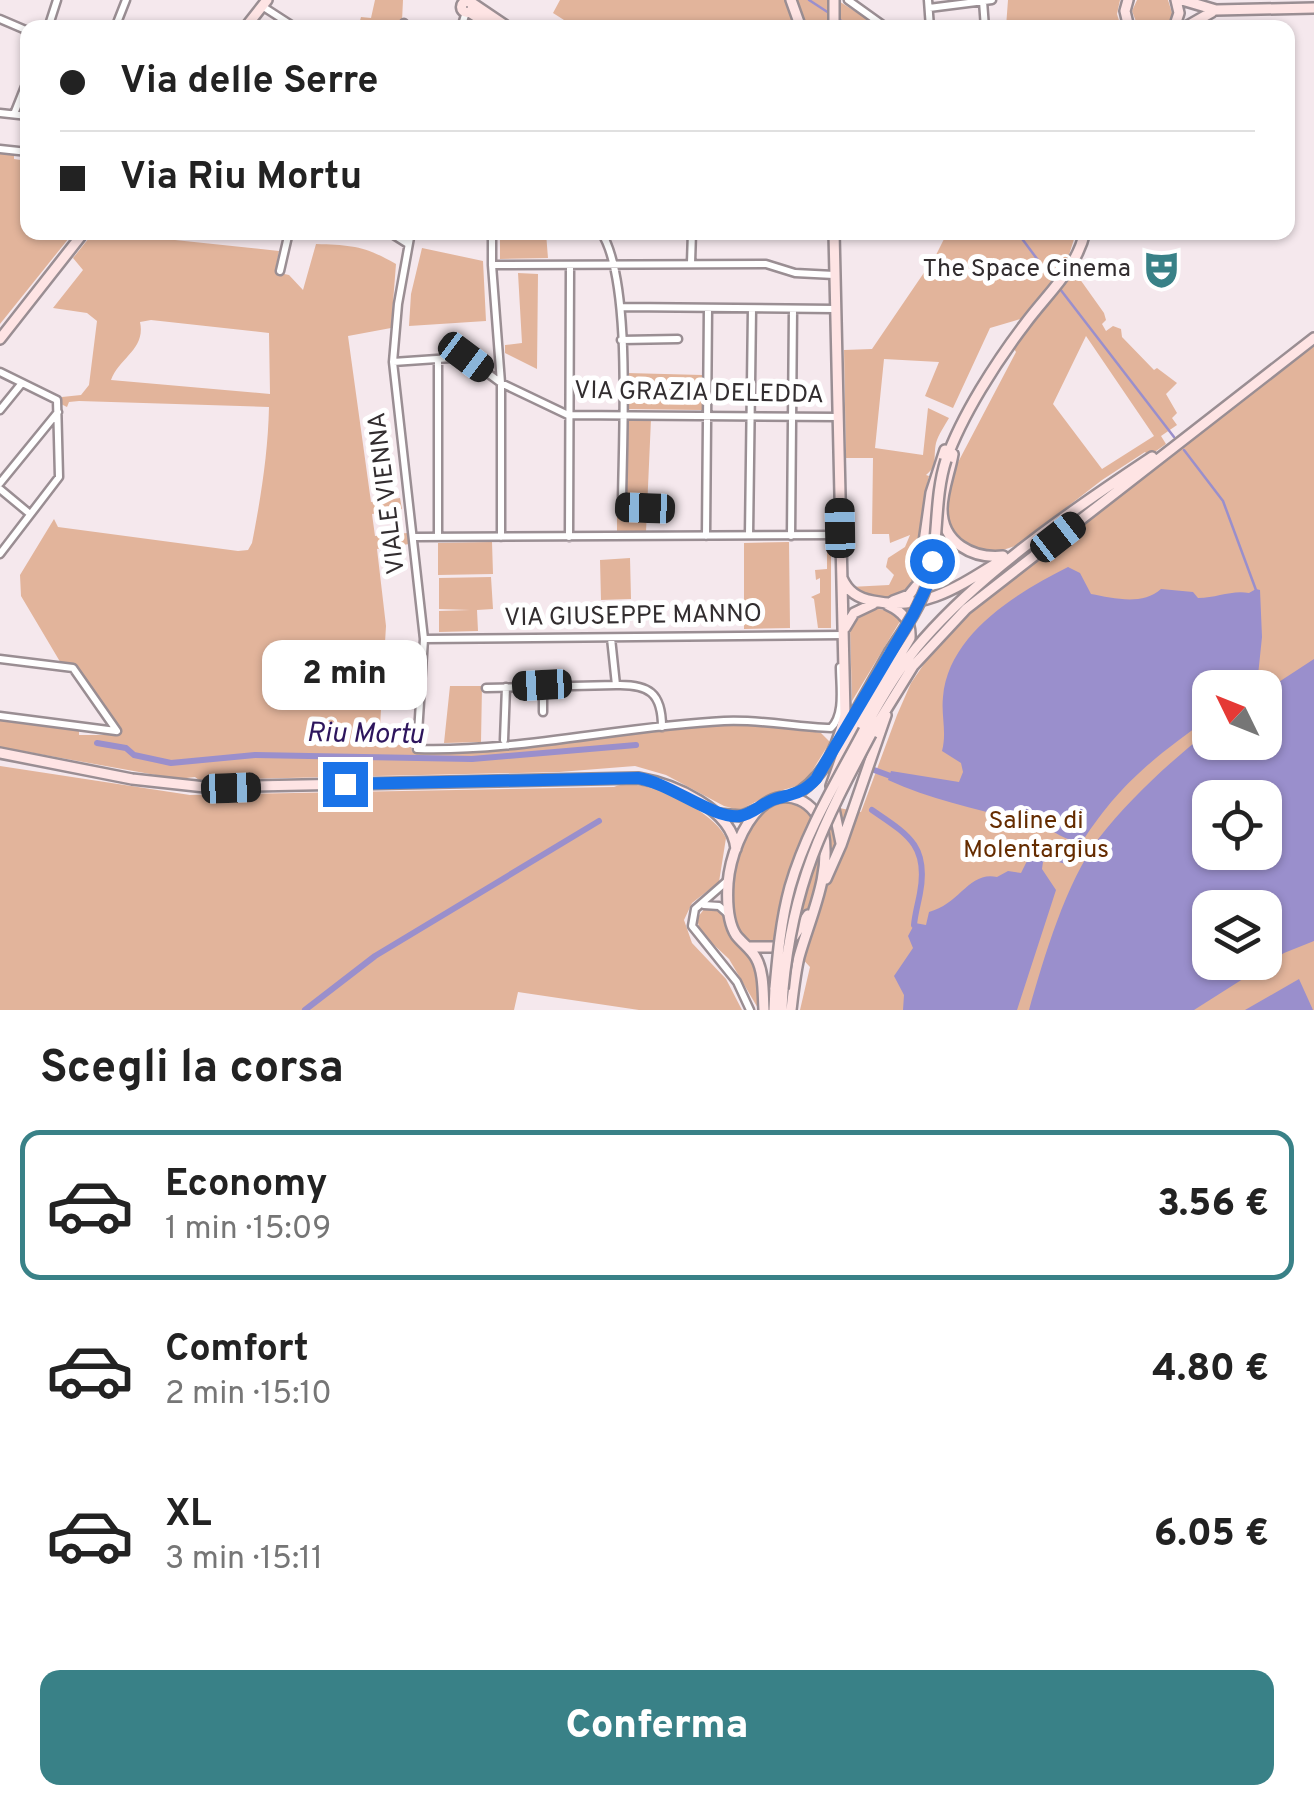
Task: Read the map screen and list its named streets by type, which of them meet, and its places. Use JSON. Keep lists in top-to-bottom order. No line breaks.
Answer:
{"streets":{"street":["VIA GRAZIA DELEDDA","VIALE VIENNA","VIA GIUSEPPE MANNO"]},"crossings":[["VIA GRAZIA DELEDDA","VIALE VIENNA"],["VIALE VIENNA","VIA GIUSEPPE MANNO"]],"water":["Riu Mortu"],"parks":["Saline di Molentargius"],"places":{"theatre":["The Space Cinema"]},"north":"top left","page":{"banner":["Via delle Serre","Via Riu Mortu"],"bubble":"2 min","heading":"Scegli la corsa","list":[{"name":"Economy","note":"1 min · 15:09","value":"3.56 €"},{"name":"Comfort","note":"2 min · 15:10","value":"4.80 €"},{"name":"XL","note":"3 min · 15:11","value":"6.05 €"}],"buttons":"Conferma"}}
